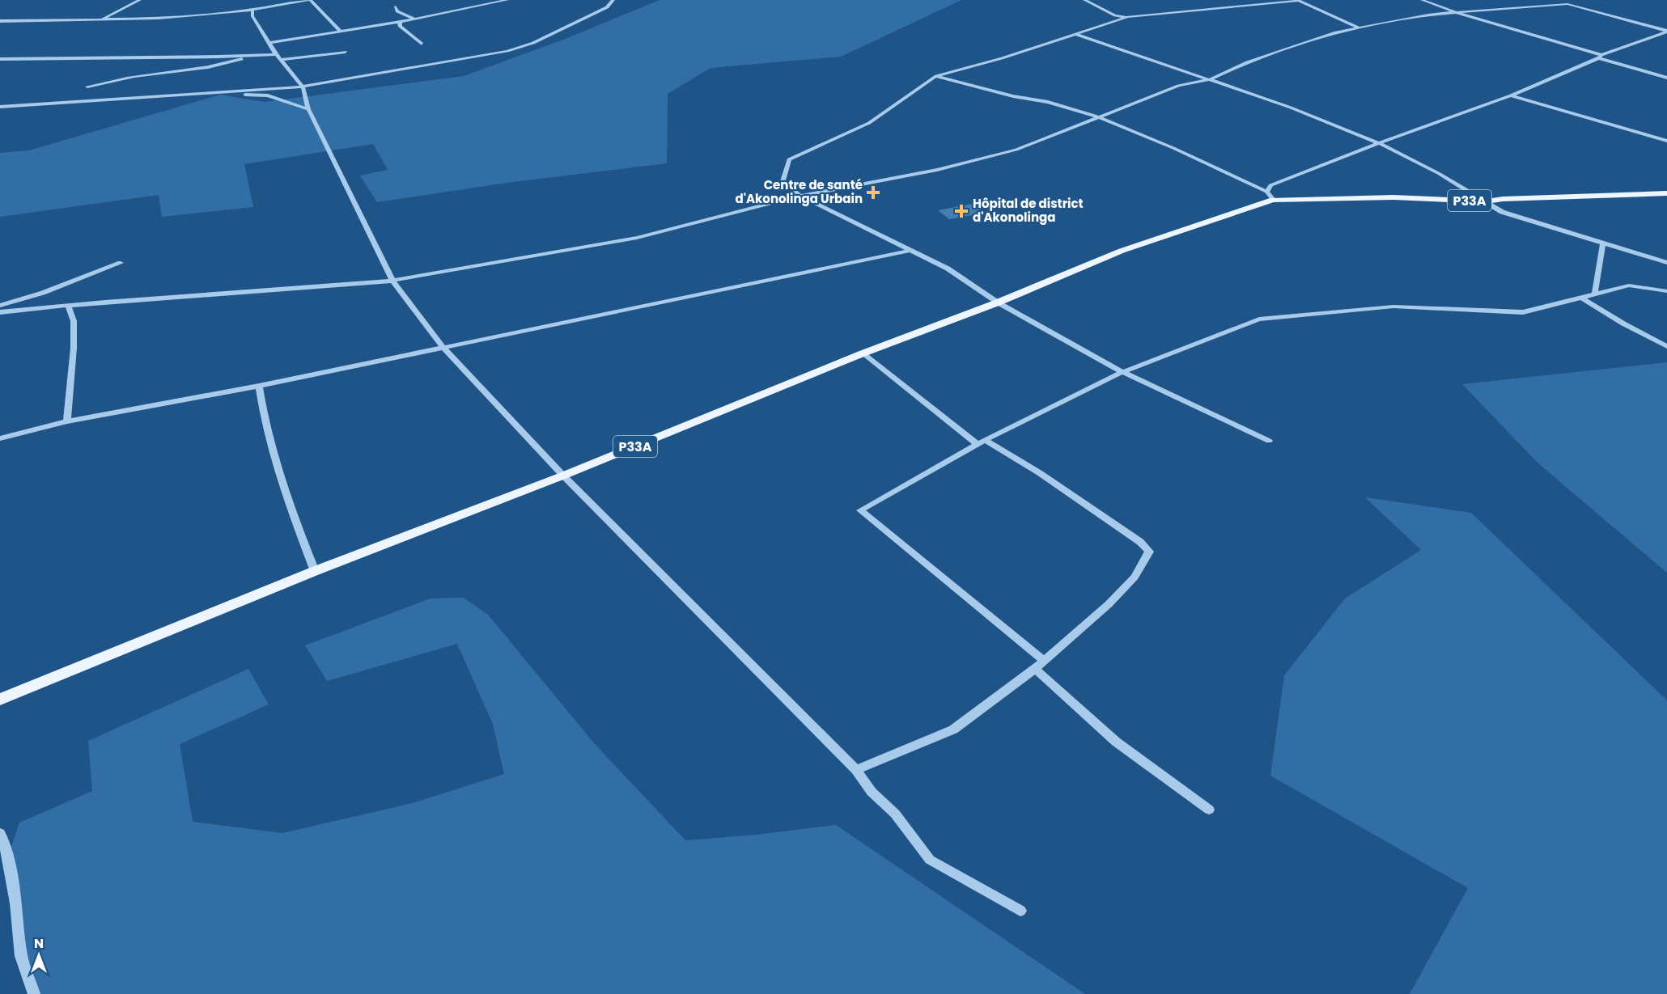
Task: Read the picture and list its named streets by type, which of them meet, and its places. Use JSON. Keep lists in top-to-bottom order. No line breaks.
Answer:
{"streets":{"main road":["P33A"]},"places":{"health":["Centre de santé d'Akonolinga Urbain","Hôpital de district d'Akonolinga"]},"north":"top"}
